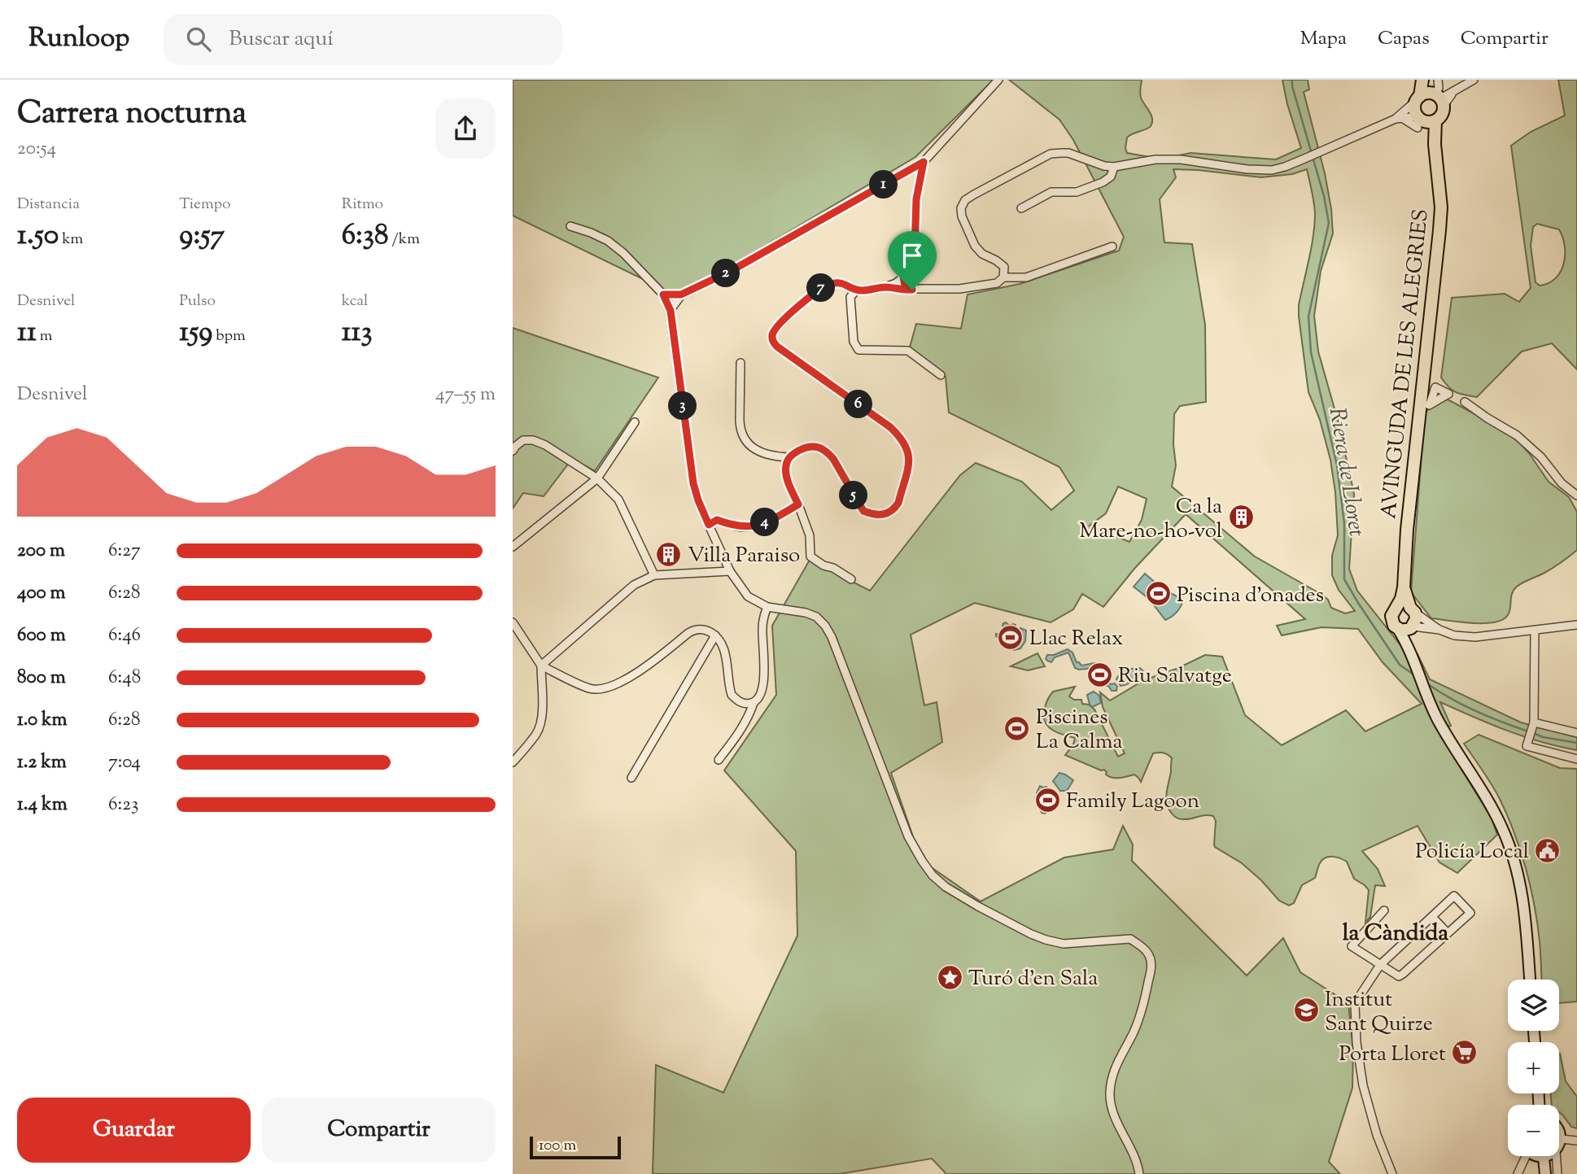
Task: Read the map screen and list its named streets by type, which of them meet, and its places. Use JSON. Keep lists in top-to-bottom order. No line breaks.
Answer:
{"streets":{"main road":["AVINGUDA DE LES ALEGRIES"]},"districts":["la Càndida"],"water":["Riera de Lloret"],"places":{"building":["Ca la Mare-no-ho-vol","Villa Paraiso"],"sports":["Piscina d'onades","Llac Relax","Riu Salvatge","Piscines La Calma","Family Lagoon"],"public building":["Policía Local"],"place":["Turó d'en Sala"],"school or university":["Institut Sant Quirze"],"supermarket":["Porta Lloret"]},"scale_bar":"100 m","page":{"header":"Runloop","search":"Buscar aquí","nav":["Mapa","Capas","Compartir"],"heading":["Carrera nocturna","20:54"],"pins":["1","2","7","6","3","5","4"],"stats":[["Distancia","1.50 km"],["Tiempo","9:57"],["Ritmo","6:38 /km"],["Desnivel","11 m"],["Pulso","159 bpm"],["kcal","113"]],"chart":["Desnivel","47–55 m"],"list":[{"name":"200 m","note":"6:27"},{"name":"400 m","note":"6:28"},{"name":"600 m","note":"6:46"},{"name":"800 m","note":"6:48"},{"name":"1.0 km","note":"6:28"},{"name":"1.2 km","note":"7:04"},{"name":"1.4 km","note":"6:23"}],"map_buttons":["+","−"],"buttons":["Guardar","Compartir"],"scale":"100 m"}}
